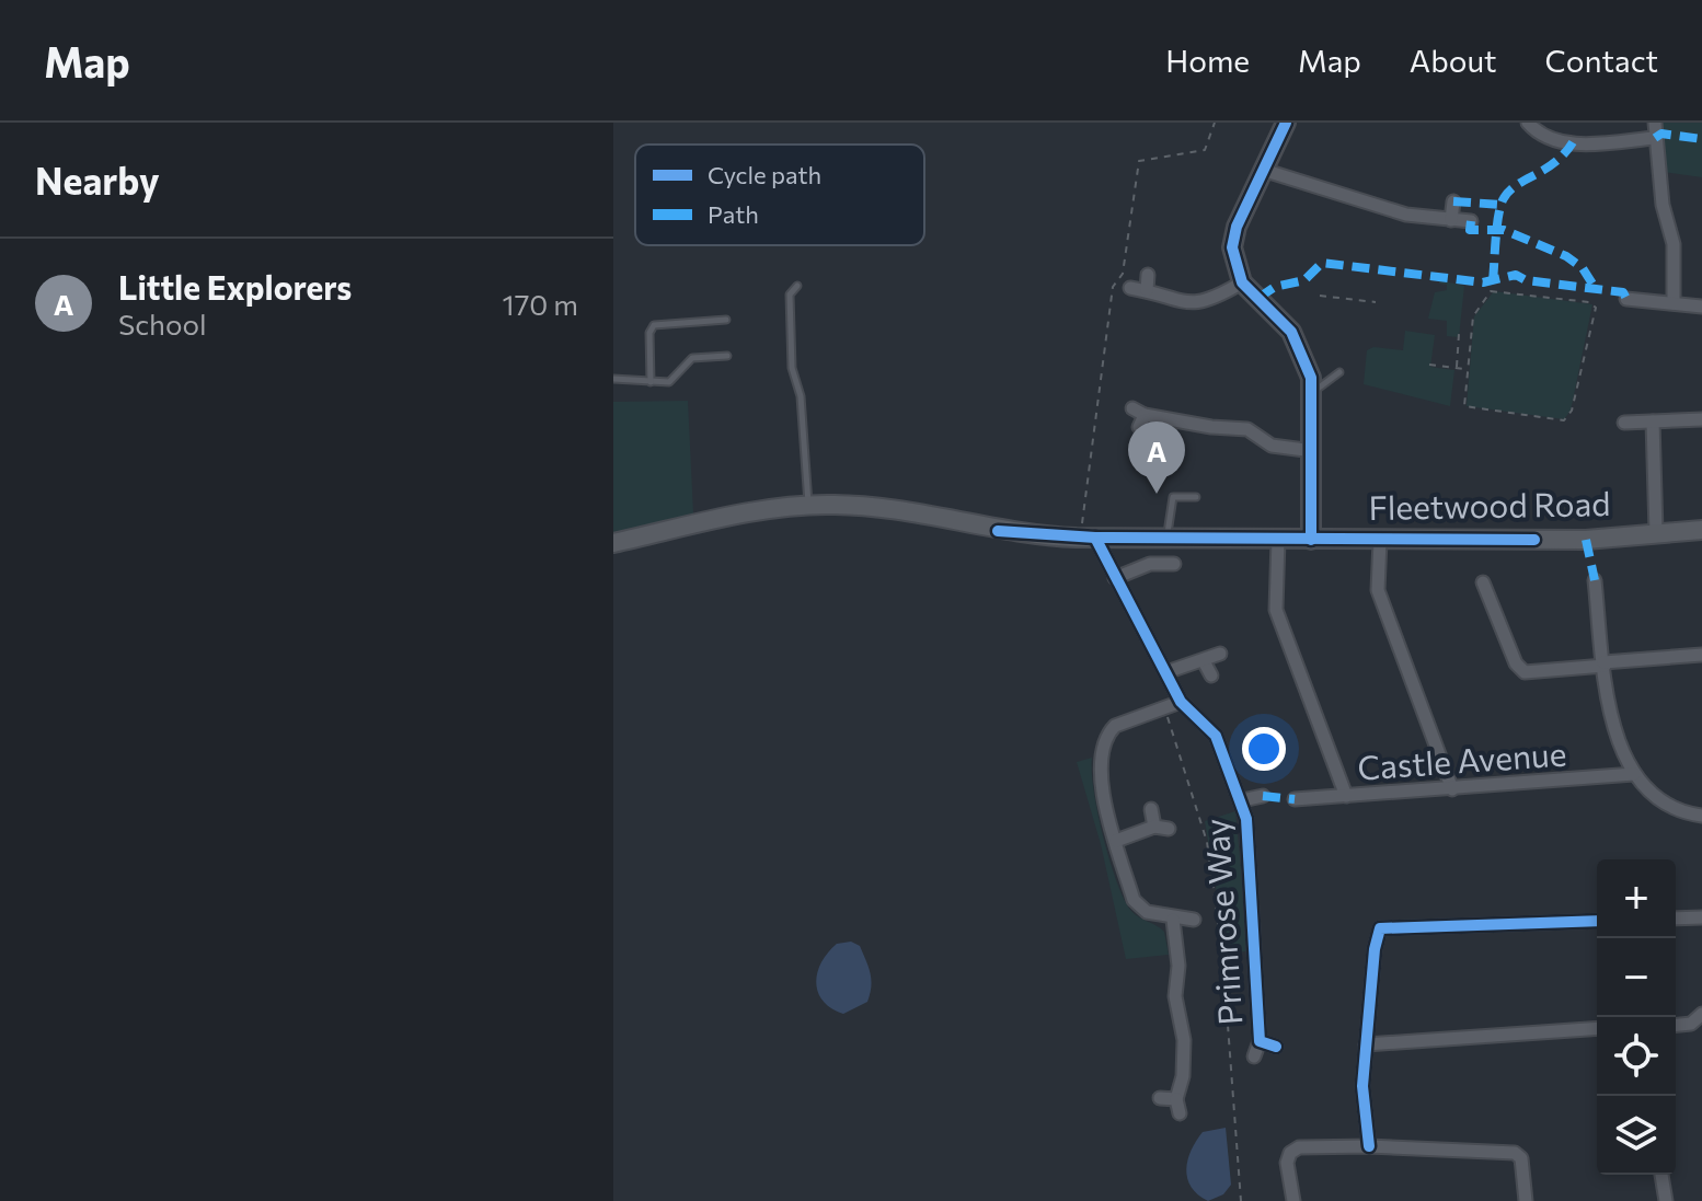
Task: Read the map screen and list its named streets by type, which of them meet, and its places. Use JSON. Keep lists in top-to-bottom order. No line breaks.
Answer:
{"streets":{"main road":["Fleetwood Road"],"street":["Castle Avenue","Primrose Way"]},"crossings":[["Fleetwood Road","Primrose Way"]],"legend":["Cycle path","Path"],"page":{"header":"Map","nav":["Home","Map","About","Contact"],"heading":"Nearby","list":[{"mark":"A","name":"Little Explorers","note":"School","value":"170 m"}],"pins":"A","map_buttons":["+","−"]}}
